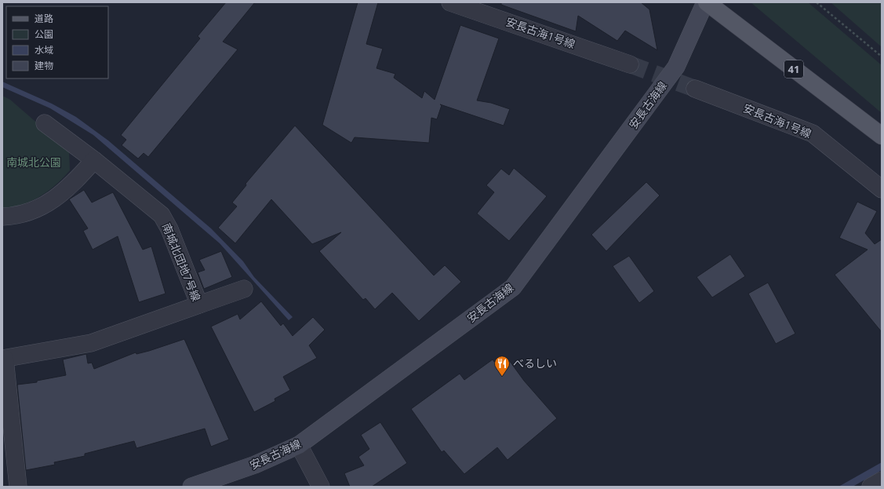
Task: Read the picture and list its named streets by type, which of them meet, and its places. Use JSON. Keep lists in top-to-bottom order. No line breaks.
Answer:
{"streets":{"main road":["41"],"street":["安長古海1号線","安長古海線","南城北団地7号線"]},"crossings":[["41","安長古海線"]],"parks":["南城北公園"],"places":{"restaurant":["べるしい"]},"legend":["道路","公園","水域","建物"]}
